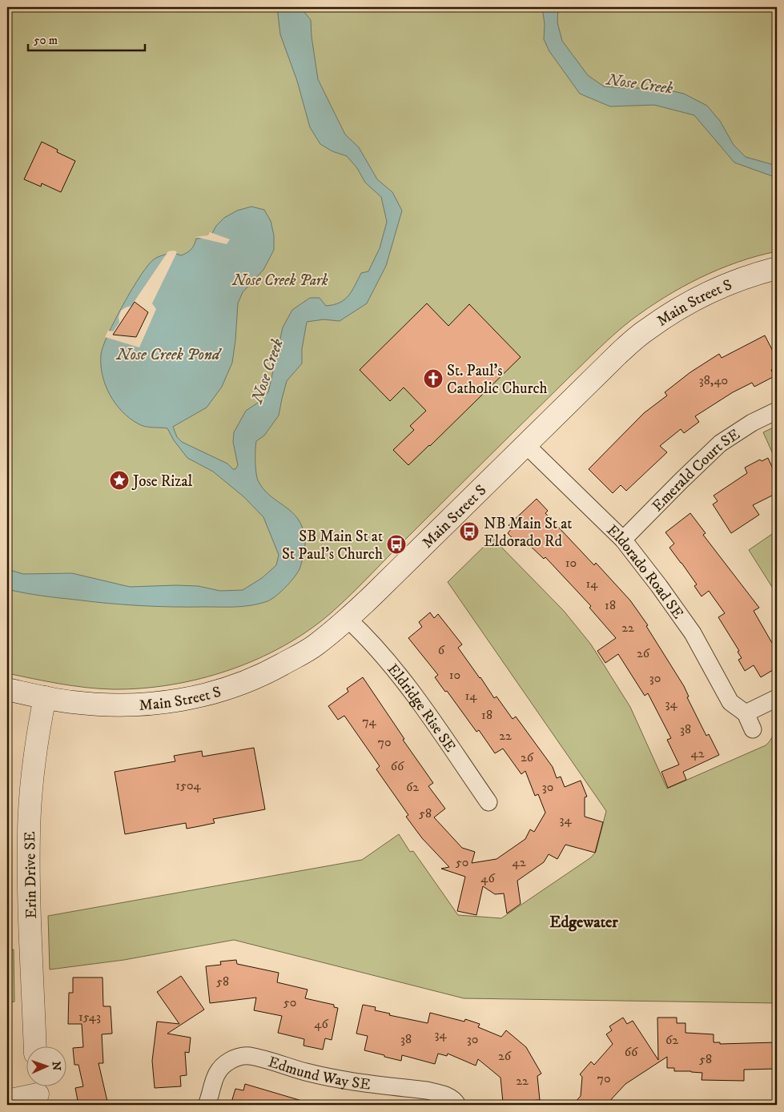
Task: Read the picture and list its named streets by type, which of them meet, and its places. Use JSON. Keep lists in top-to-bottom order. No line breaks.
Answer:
{"streets":{"main road":["Main Street S","Erin Drive SE"],"street":["Emerald Court SE","Eldorado Road SE","Eldridge Rise SE","Edmund Way SE"]},"crossings":[["Main Street S","Eldorado Road SE"],["Main Street S","Eldridge Rise SE"],["Main Street S","Erin Drive SE"],["Emerald Court SE","Eldorado Road SE"]],"districts":["Edgewater"],"water":["Nose Creek","Nose Creek Pond"],"parks":["Nose Creek Park"],"places":{"church":["St. Paul's Catholic Church"],"place":["Jose Rizal"],"bus stop":["NB Main St at Eldorado Rd","SB Main St at St Paul's Church"]},"house_numbers":["38,40","10","14","18","22","6","26","10","30","14","34","18","74","38","22","70","42","26","66","1504","62","30","58","34","50","42","46","58","50","1543","46","34","38","30","62","66","26","58","70","22"],"scale_bar":"50 m","north":"right"}
